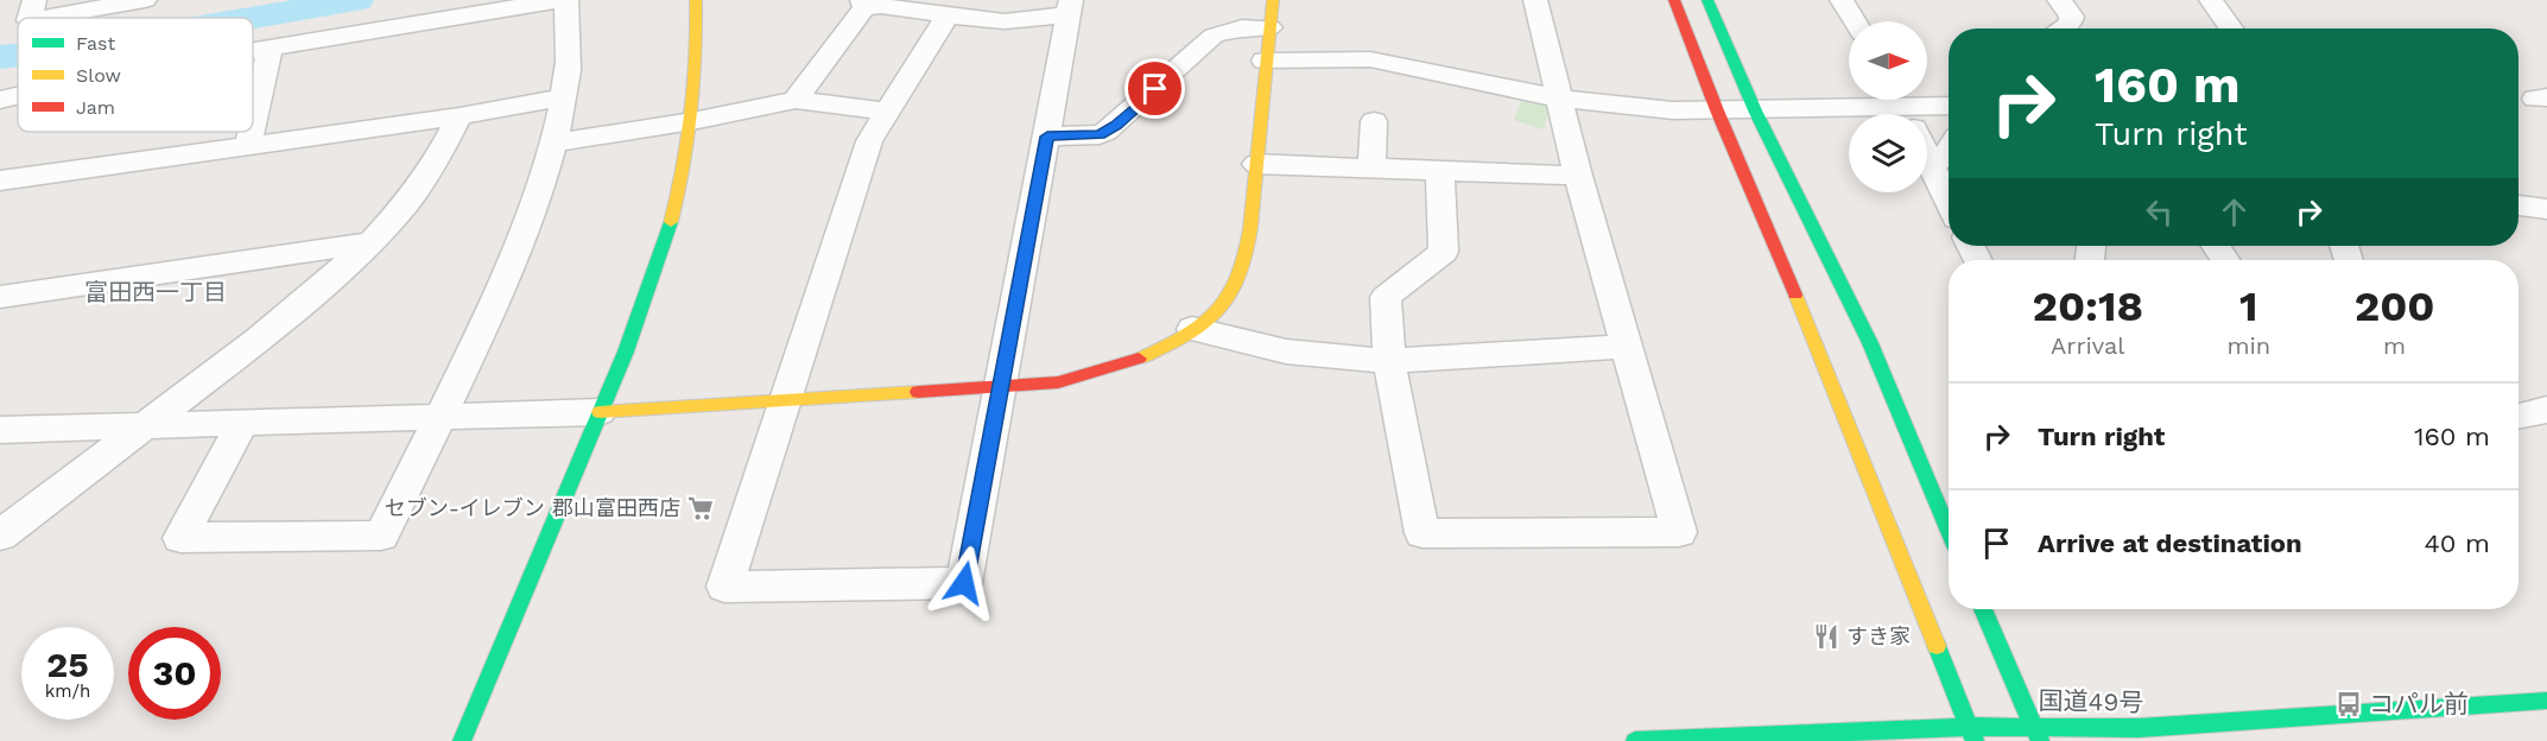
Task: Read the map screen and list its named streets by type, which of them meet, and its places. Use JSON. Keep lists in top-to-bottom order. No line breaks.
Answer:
{"streets":{"main road":["国道49号"]},"districts":["富田西一丁目"],"places":{"supermarket":["セブン-イレブン 郡山富田西店"],"restaurant":["すき家"],"bus stop":["コパル前"]},"legend":["Fast","Slow","Jam"],"north":"right","page":{"turn":["160 m","Turn right"],"eta":["20:18","Arrival","1","min","200","m"],"list":[{"name":"Turn right","value":"160 m"},{"name":"Arrive at destination","value":"40 m"}],"speed":"25 km/h","limit":"30"}}
